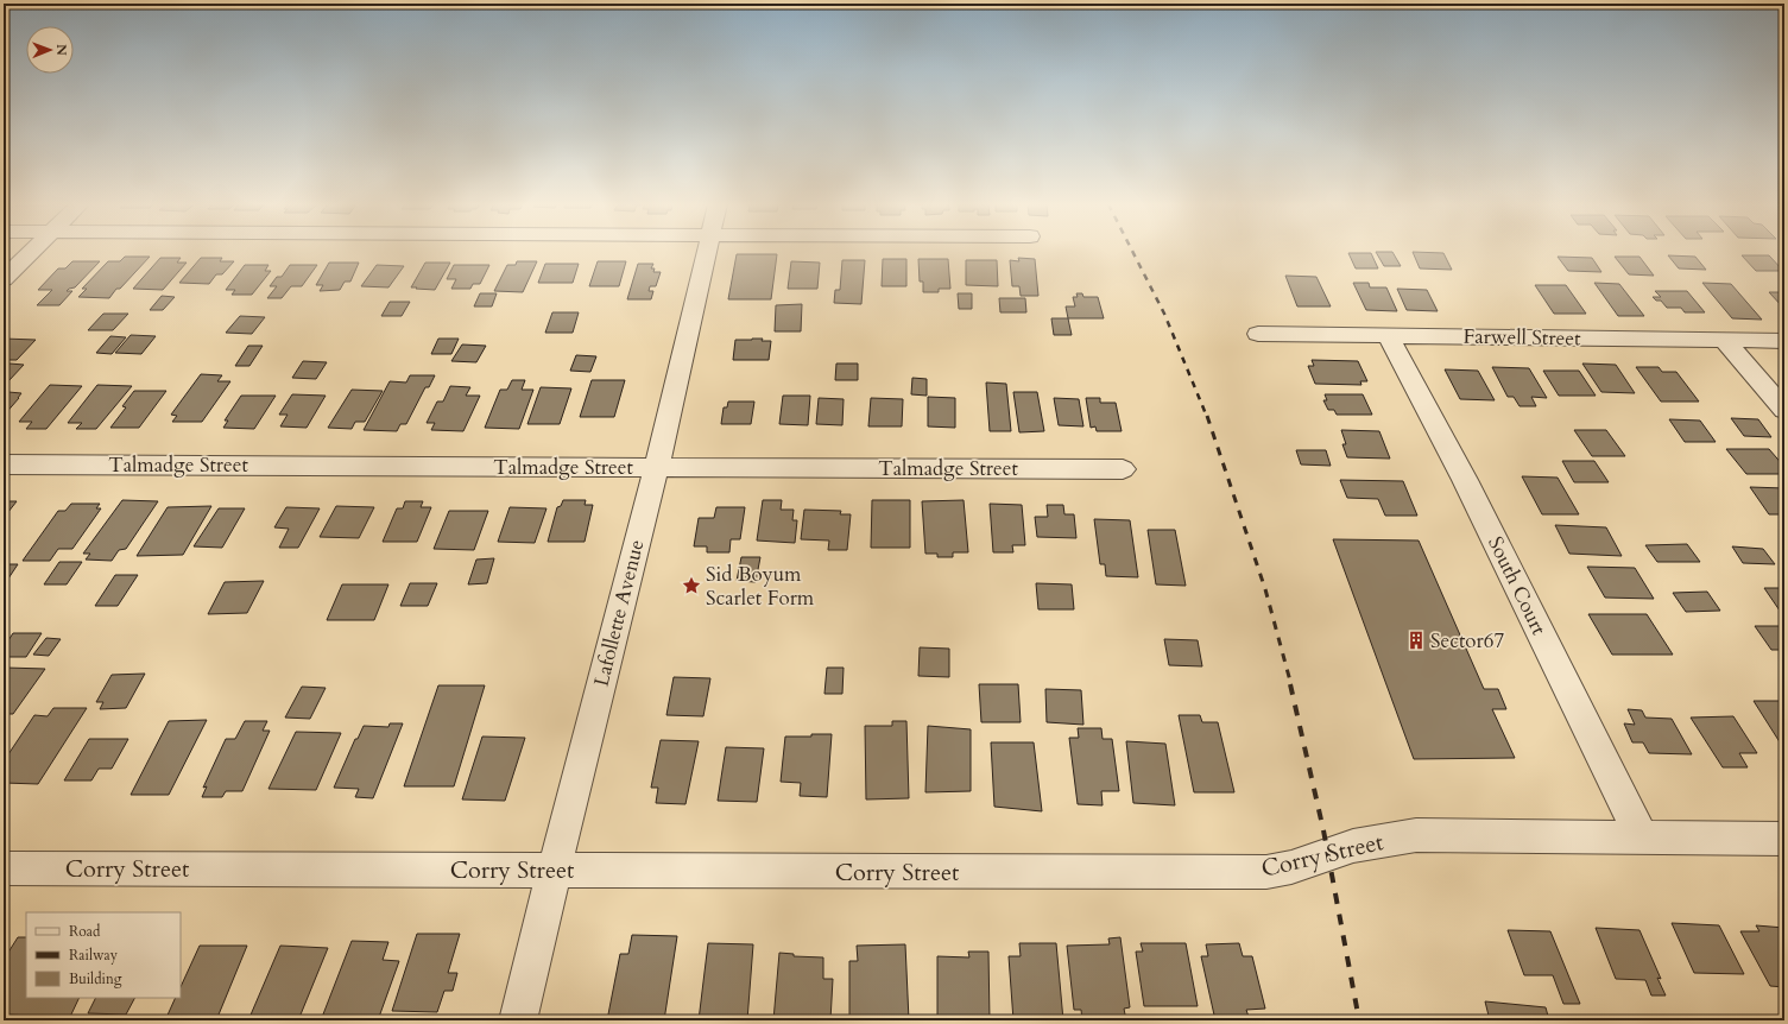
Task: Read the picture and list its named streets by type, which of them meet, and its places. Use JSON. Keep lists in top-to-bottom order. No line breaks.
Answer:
{"streets":{"street":["Farwell Street","Talmadge Street","South Court","Lafollette Avenue","Corry Street"]},"crossings":[["Farwell Street","South Court"],["Talmadge Street","Lafollette Avenue"],["South Court","Corry Street"],["Lafollette Avenue","Corry Street"]],"places":{"place":["Sid Boyum Scarlet Form"],"building":["Sector67"]},"legend":["Road","Railway","Building"],"north":"right"}
